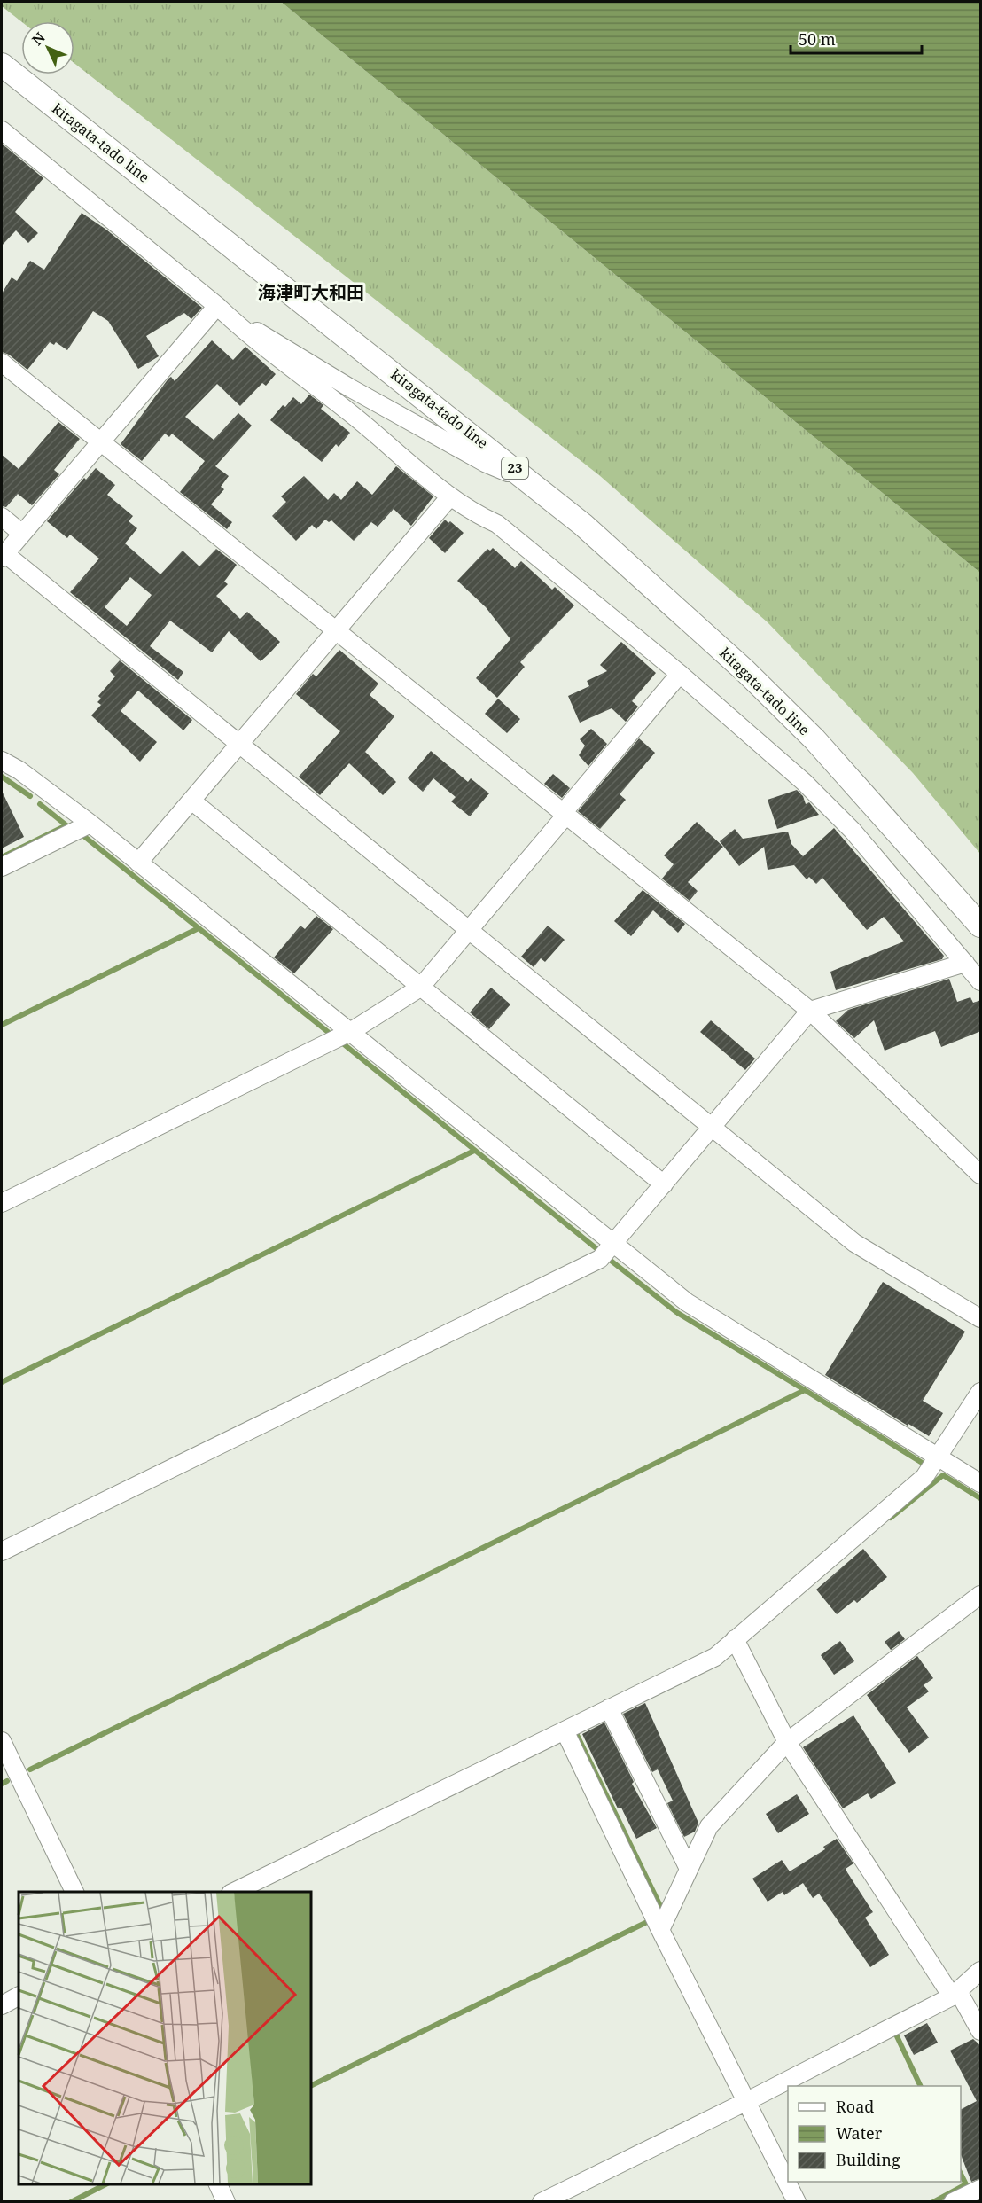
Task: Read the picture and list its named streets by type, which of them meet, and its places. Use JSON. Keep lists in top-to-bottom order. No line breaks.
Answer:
{"streets":{"main road":["kitagata-tado line","23"]},"districts":["海津町大和田"],"legend":["Road","Water","Building"],"scale_bar":"50 m","north":"top left"}
